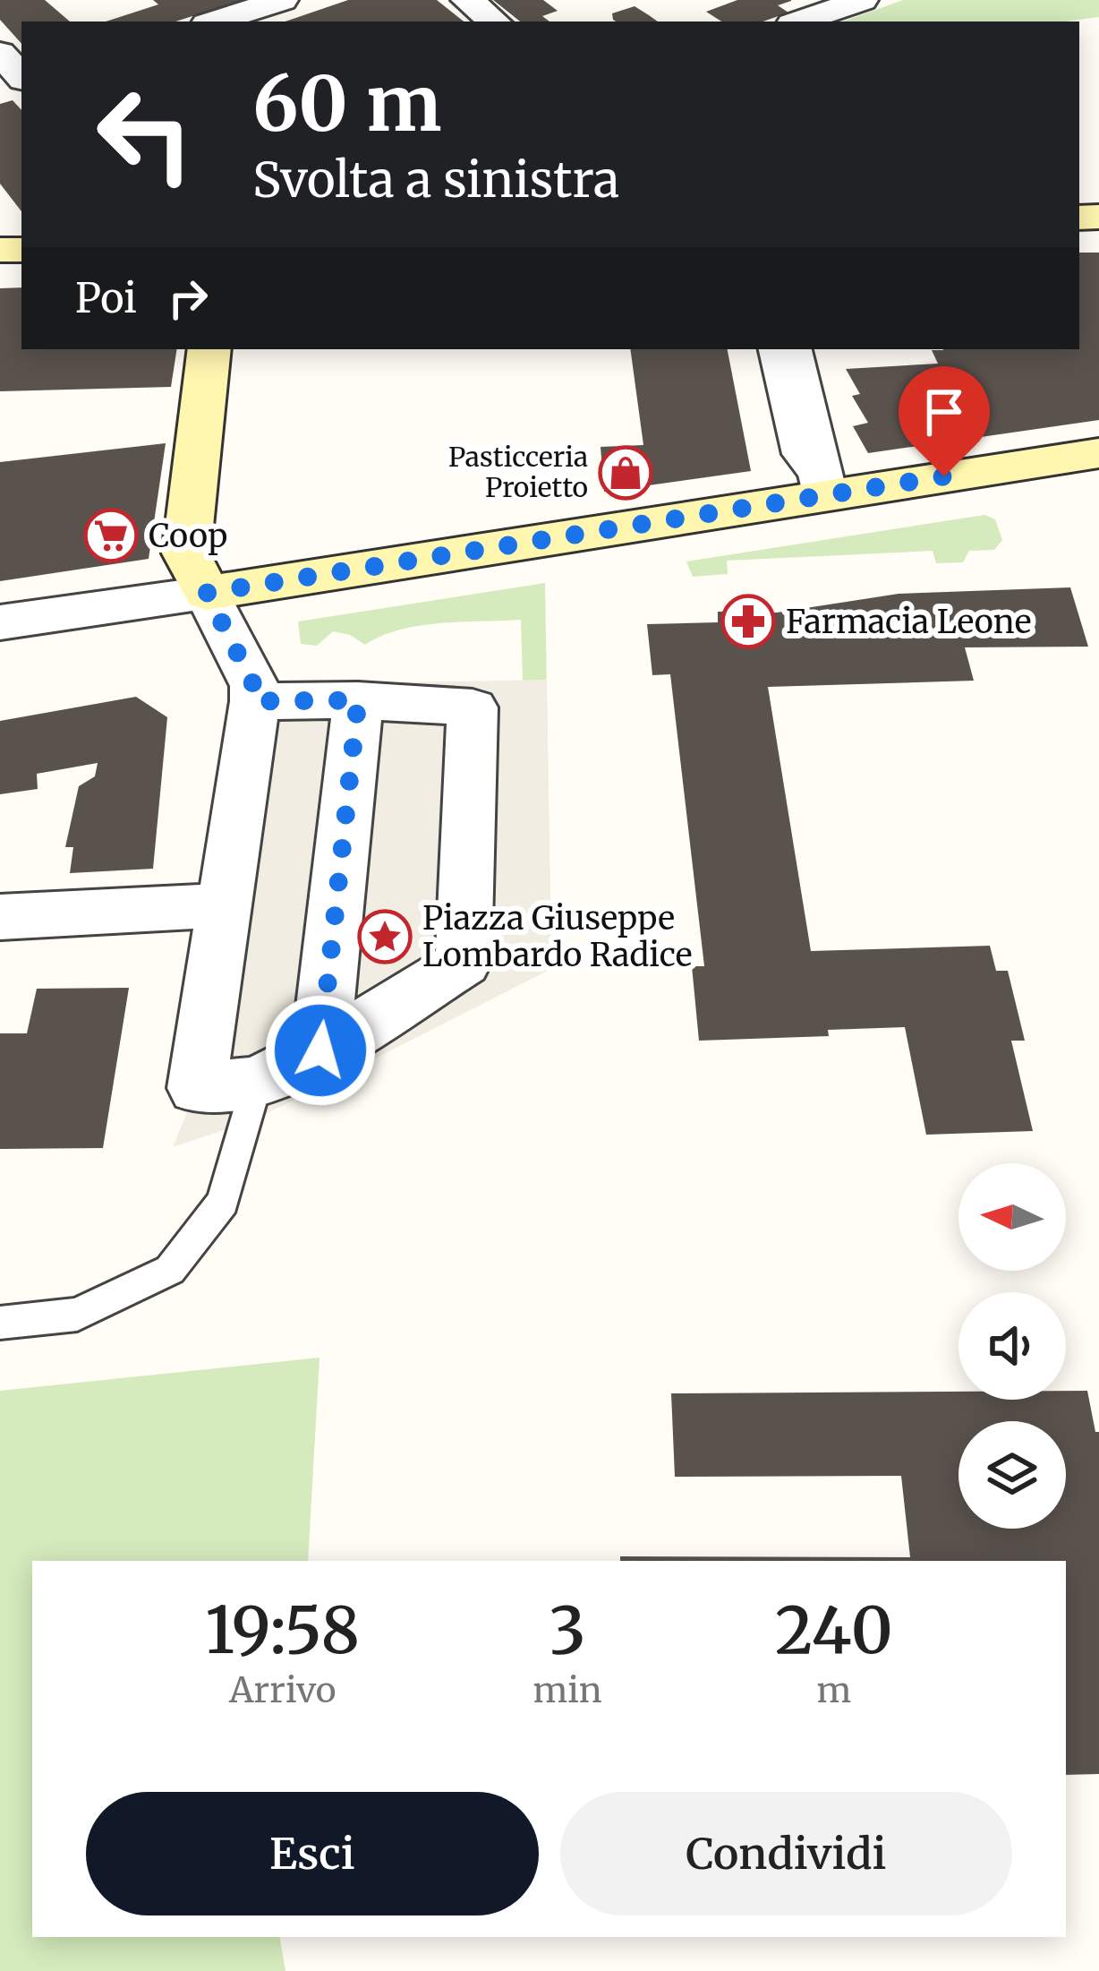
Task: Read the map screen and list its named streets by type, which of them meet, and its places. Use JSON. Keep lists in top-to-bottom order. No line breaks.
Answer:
{"places":{"shop":["Pasticceria Proietto"],"supermarket":["Coop"],"pharmacy":["Farmacia Leone"],"place":["Piazza Giuseppe Lombardo Radice"]},"north":"left","page":{"turn":["60 m","Svolta a sinistra"],"then":"Poi","eta":["19:58","Arrivo","3","min","240","m"],"buttons":["Esci","Condividi"]}}
